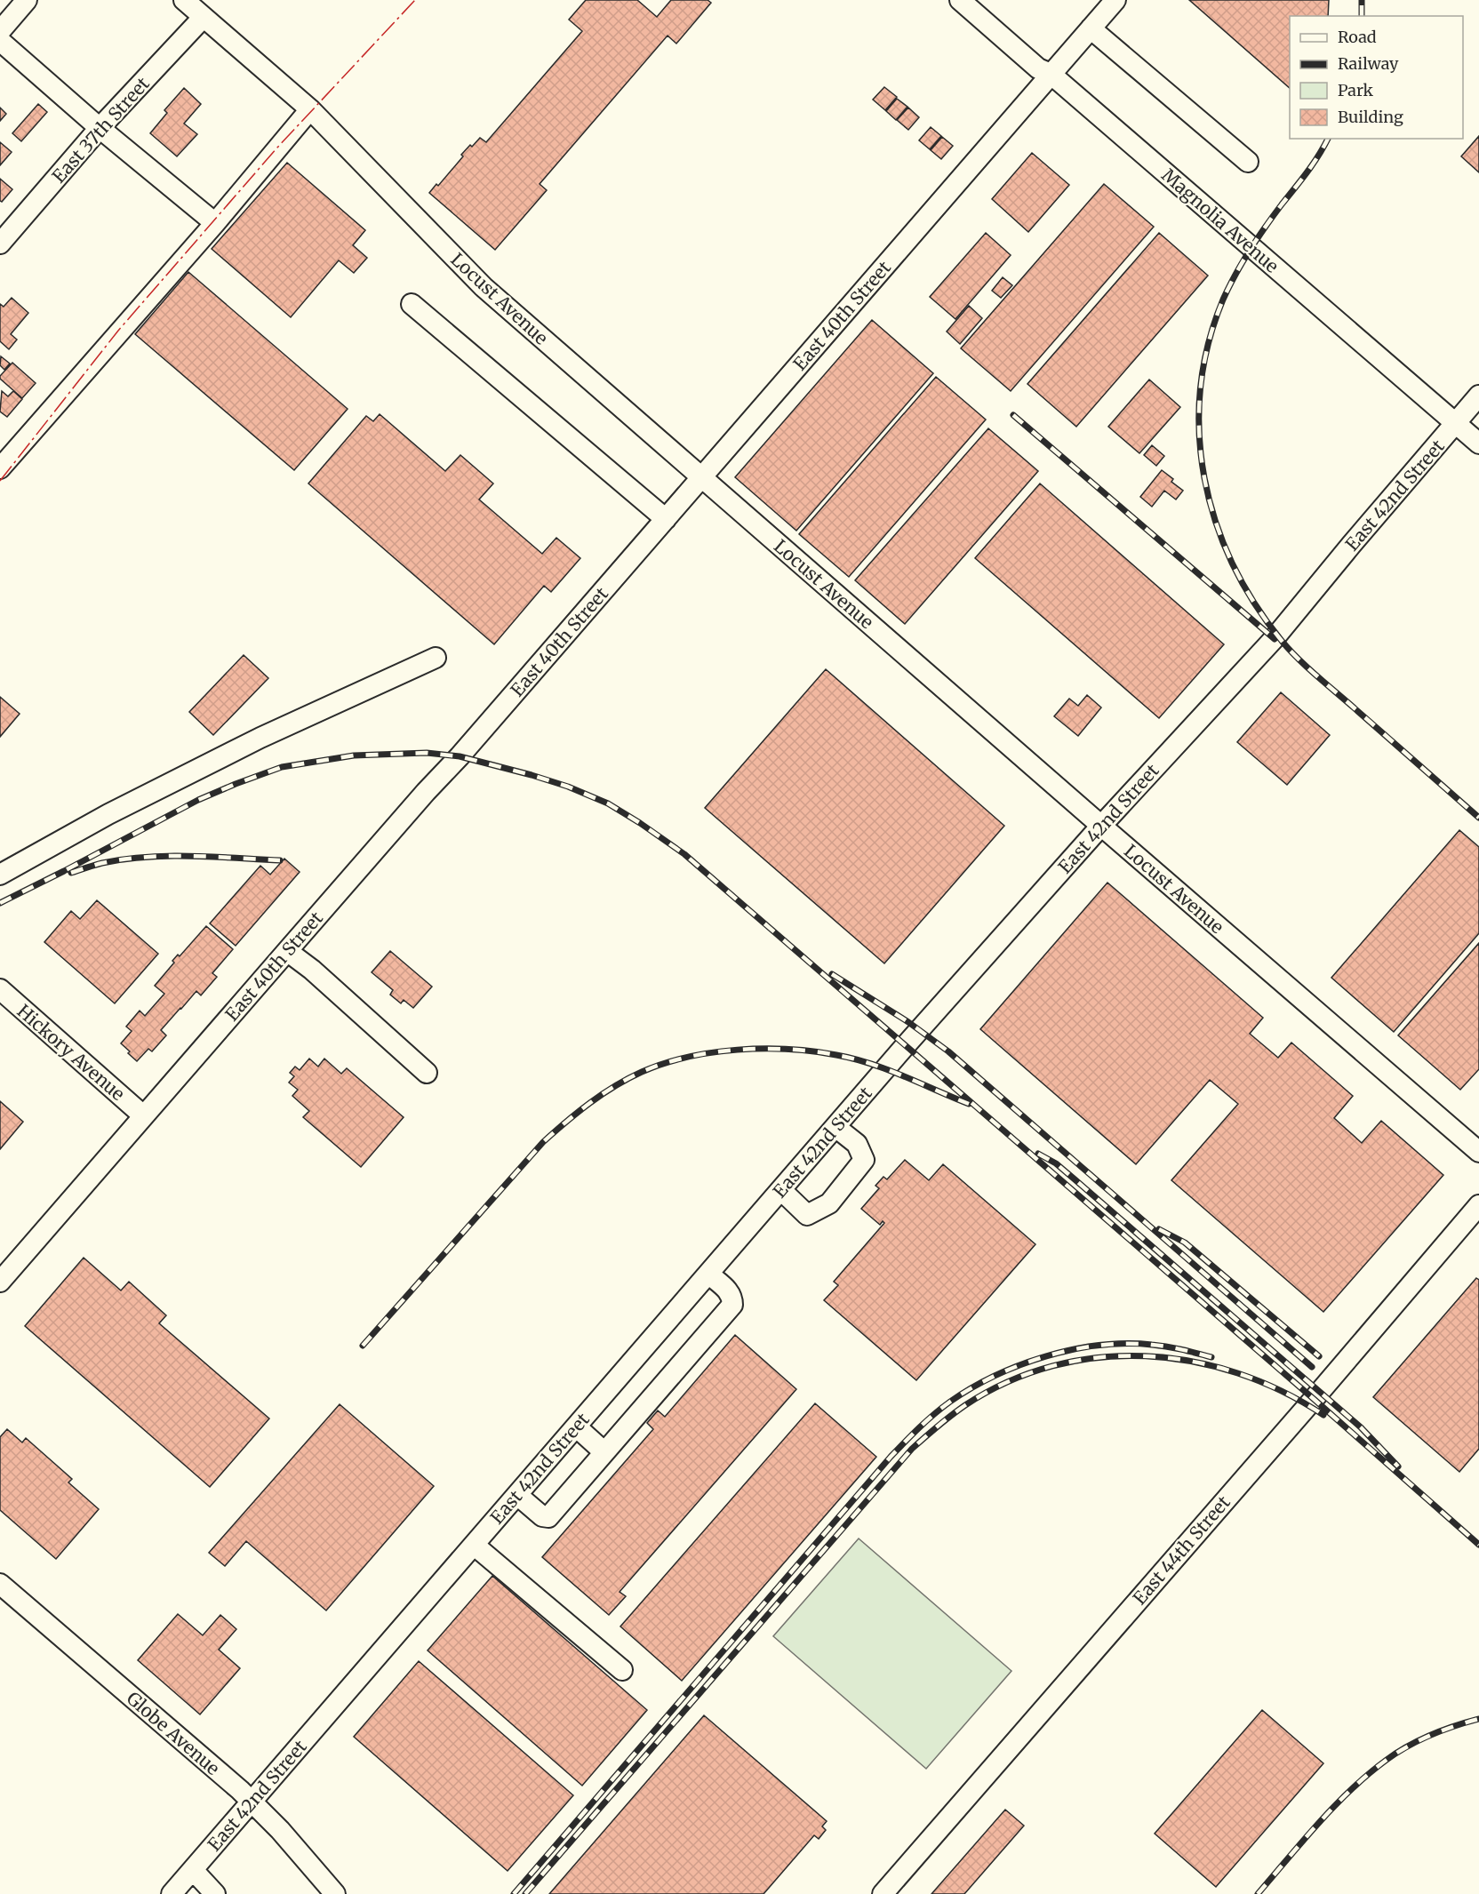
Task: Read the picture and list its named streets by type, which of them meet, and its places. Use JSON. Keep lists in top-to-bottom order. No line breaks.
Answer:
{"streets":{"street":["East 37th Street","Magnolia Avenue","Locust Avenue","East 40th Street","East 42nd Street","Hickory Avenue","East 44th Street","Globe Avenue"]},"crossings":[["East 37th Street","Locust Avenue"],["Magnolia Avenue","East 40th Street"],["Magnolia Avenue","East 42nd Street"],["Locust Avenue","East 40th Street"],["Locust Avenue","East 42nd Street"],["East 40th Street","Hickory Avenue"],["East 42nd Street","Globe Avenue"]],"legend":["Road","Railway","Park","Building"]}
